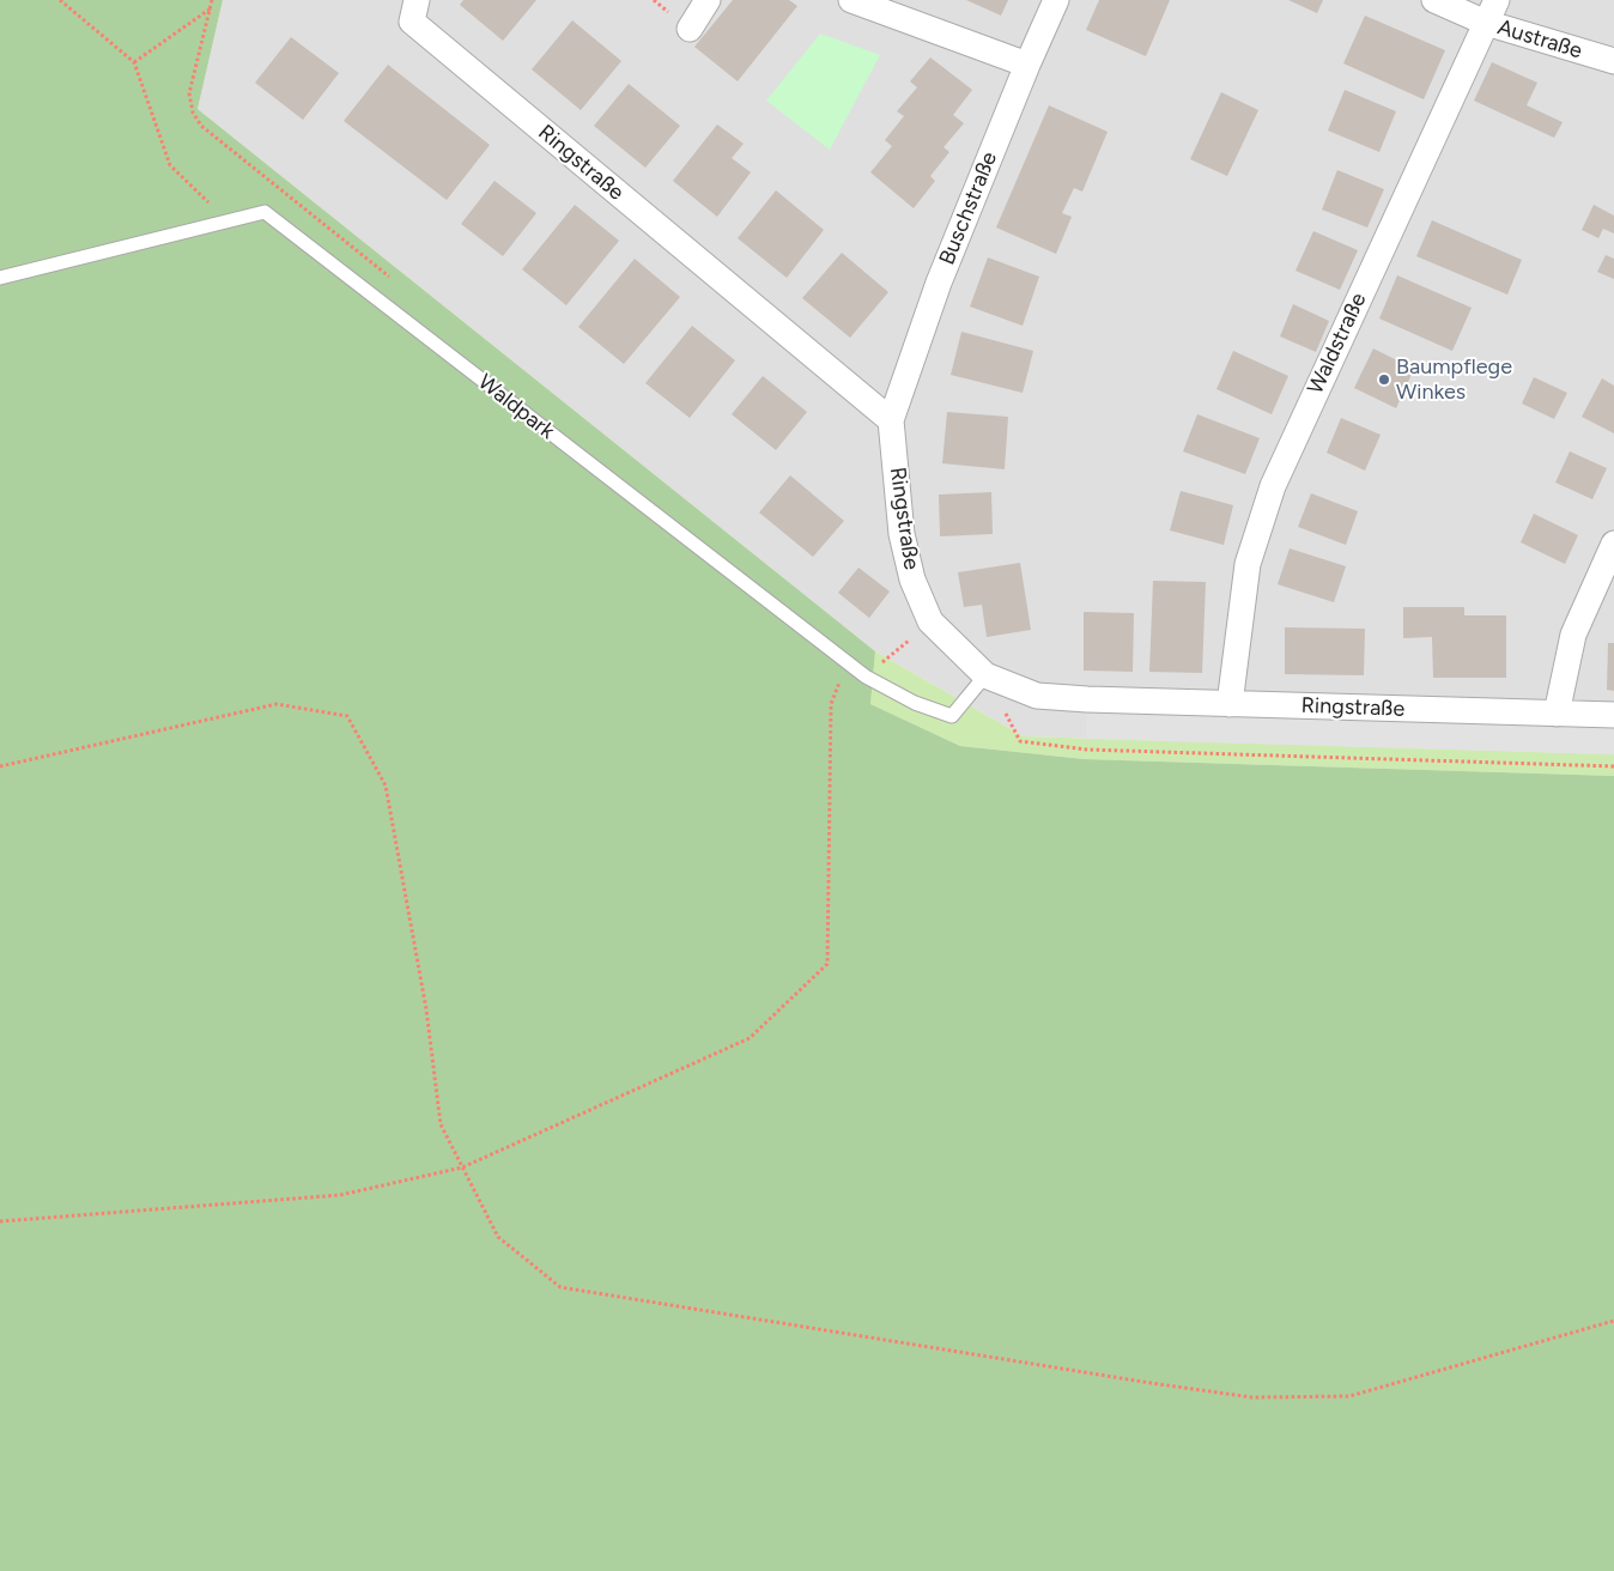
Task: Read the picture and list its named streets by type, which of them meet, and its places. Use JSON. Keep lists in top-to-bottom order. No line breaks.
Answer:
{"streets":{"street":["Austraße","Ringstraße","Buschstraße","Waldstraße"],"lane":["Waldpark"]},"crossings":[["Austraße","Waldstraße"],["Ringstraße","Buschstraße"],["Ringstraße","Waldstraße"],["Ringstraße","Waldpark"]],"places":["Baumpflege Winkes"]}
